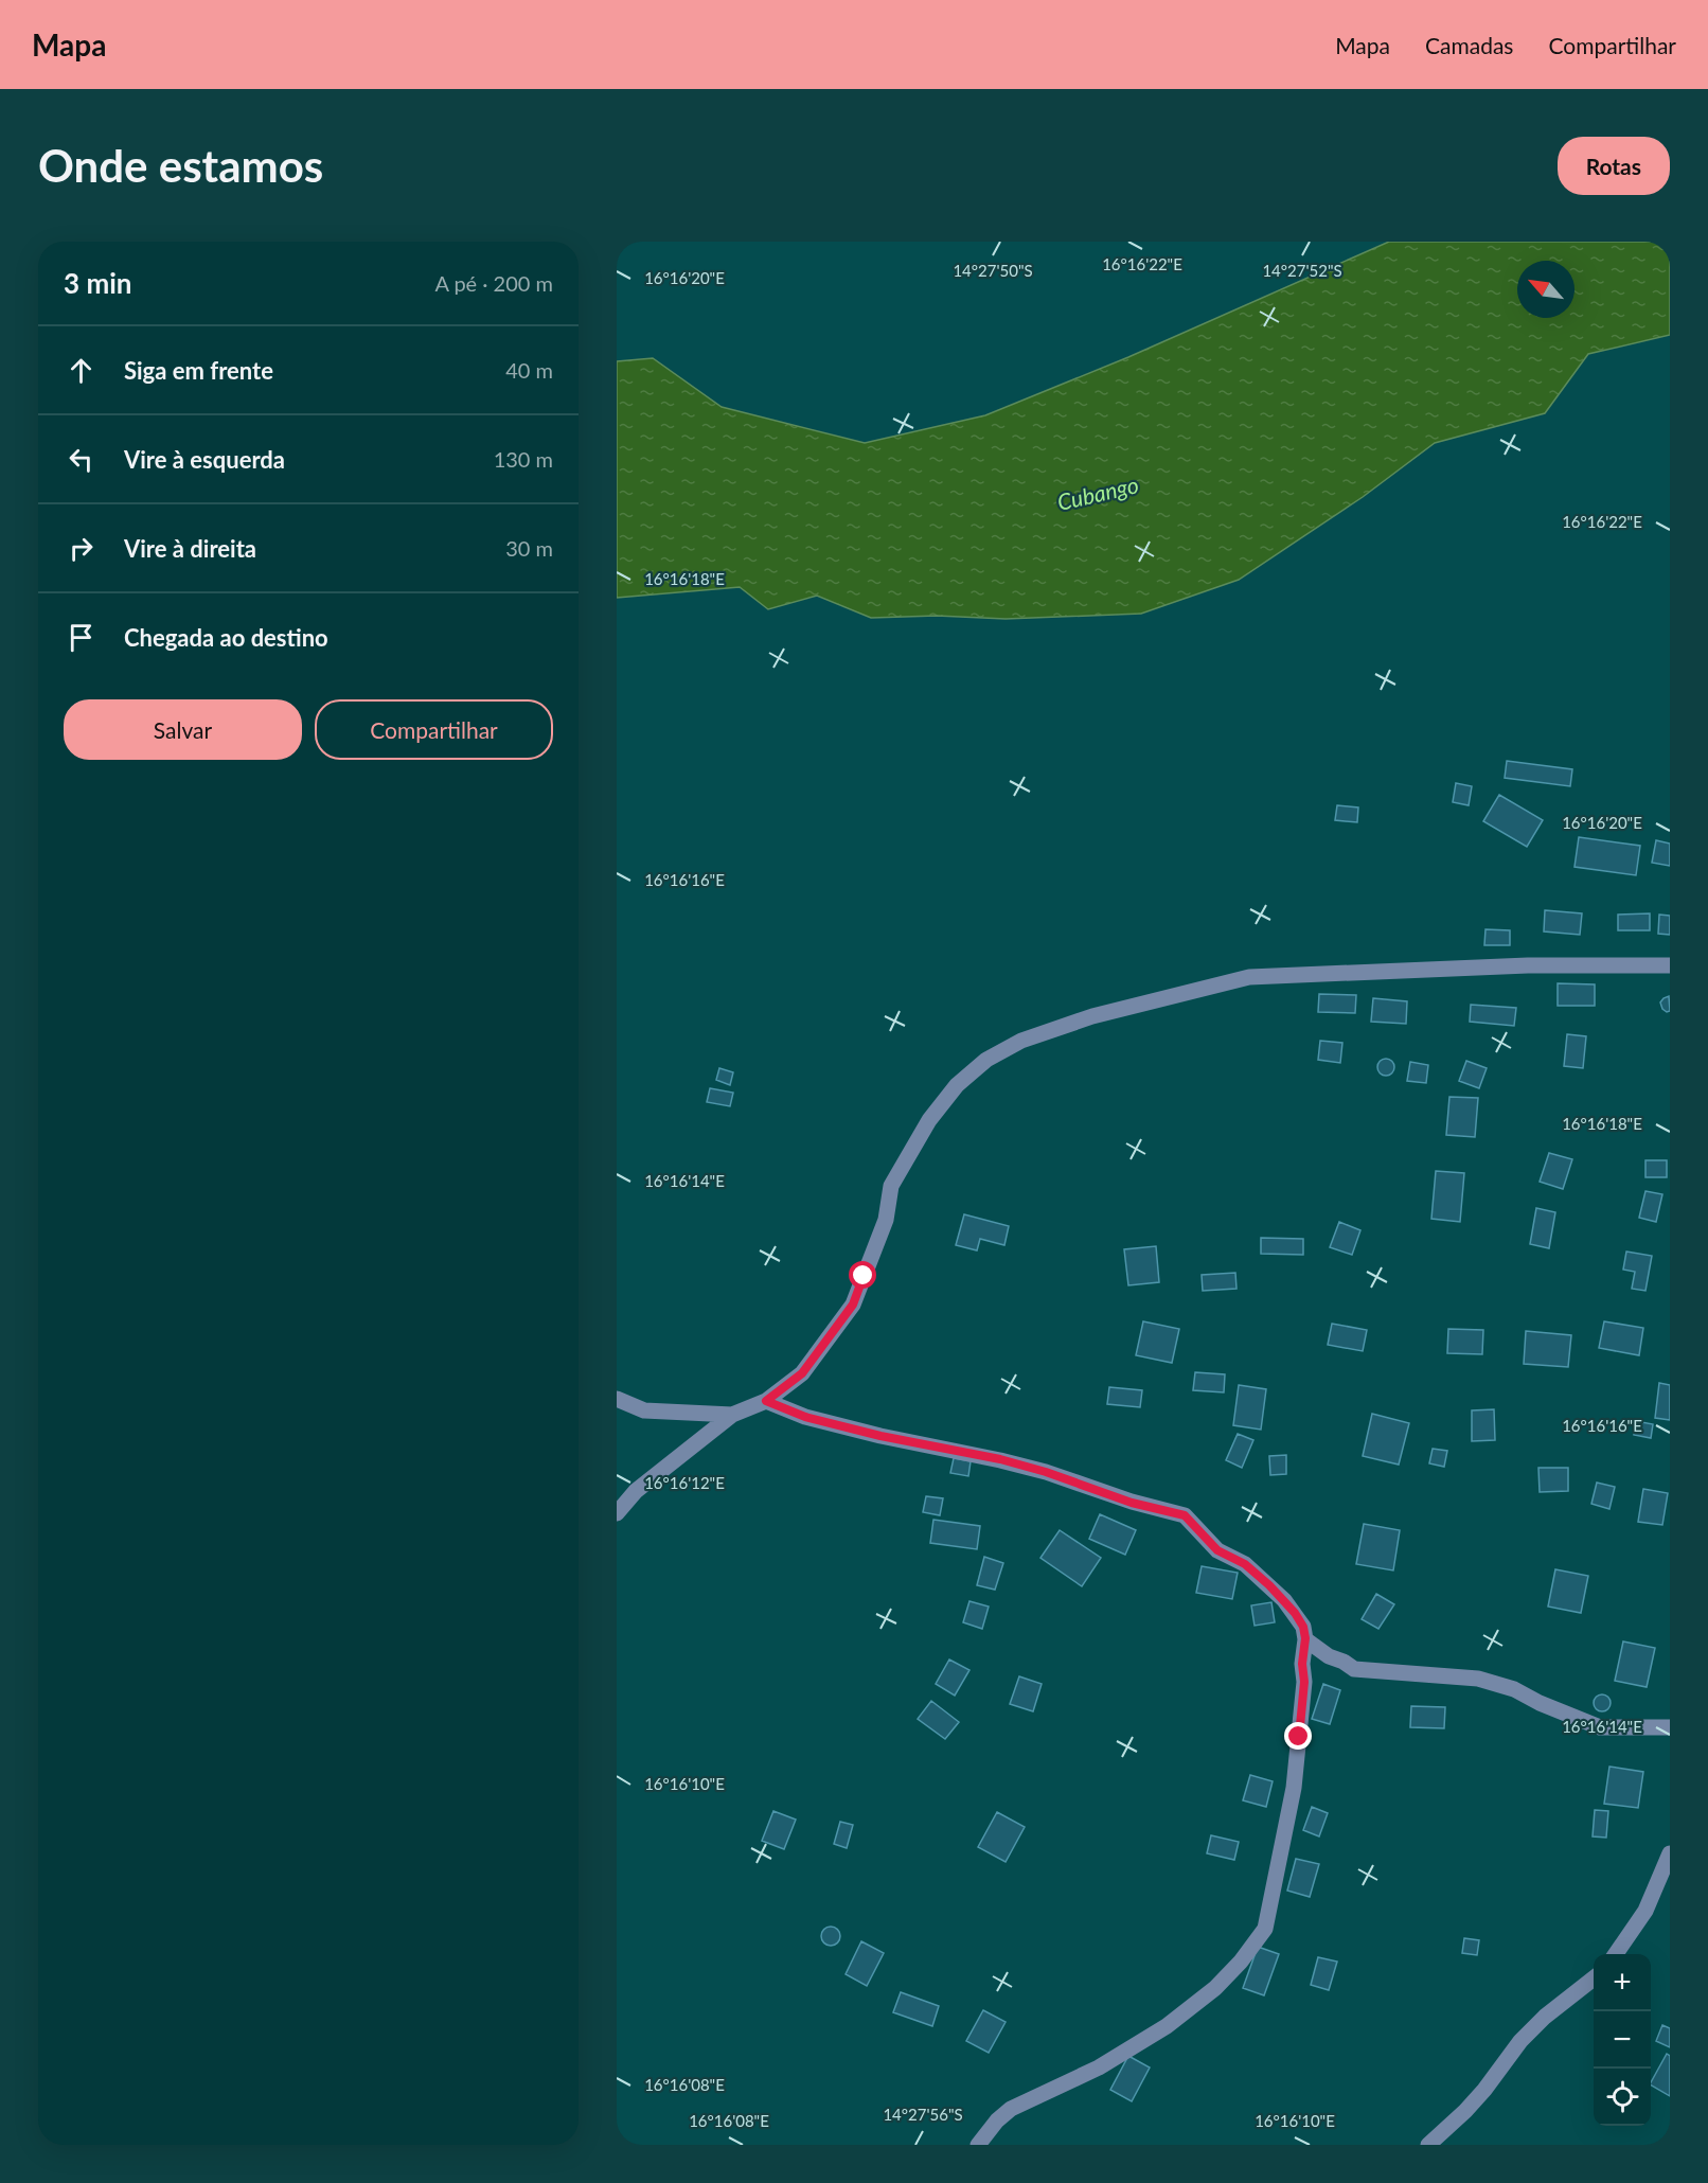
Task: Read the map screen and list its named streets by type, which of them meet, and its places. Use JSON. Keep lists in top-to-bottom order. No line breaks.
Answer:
{"water":["Cubango"],"north":"top left","page":{"header":"Mapa","nav":["Mapa","Camadas","Compartilhar"],"buttons":["Rotas",["Salvar","Compartilhar"]],"title":"Onde estamos","heading":["3 min","A pé · 200 m"],"list":[["Siga em frente","40 m"],["Vire à esquerda","130 m"],["Vire à direita","30 m"],"Chegada ao destino"],"map_buttons":["+","−"]},"coordinates":["16°16'22\"E","14°27'50\"S","14°27'52\"S","16°16'20\"E","16°16'18\"E","16°16'16\"E","16°16'14\"E","16°16'12\"E","16°16'10\"E","16°16'08\"E","14°27'56\"S"]}
